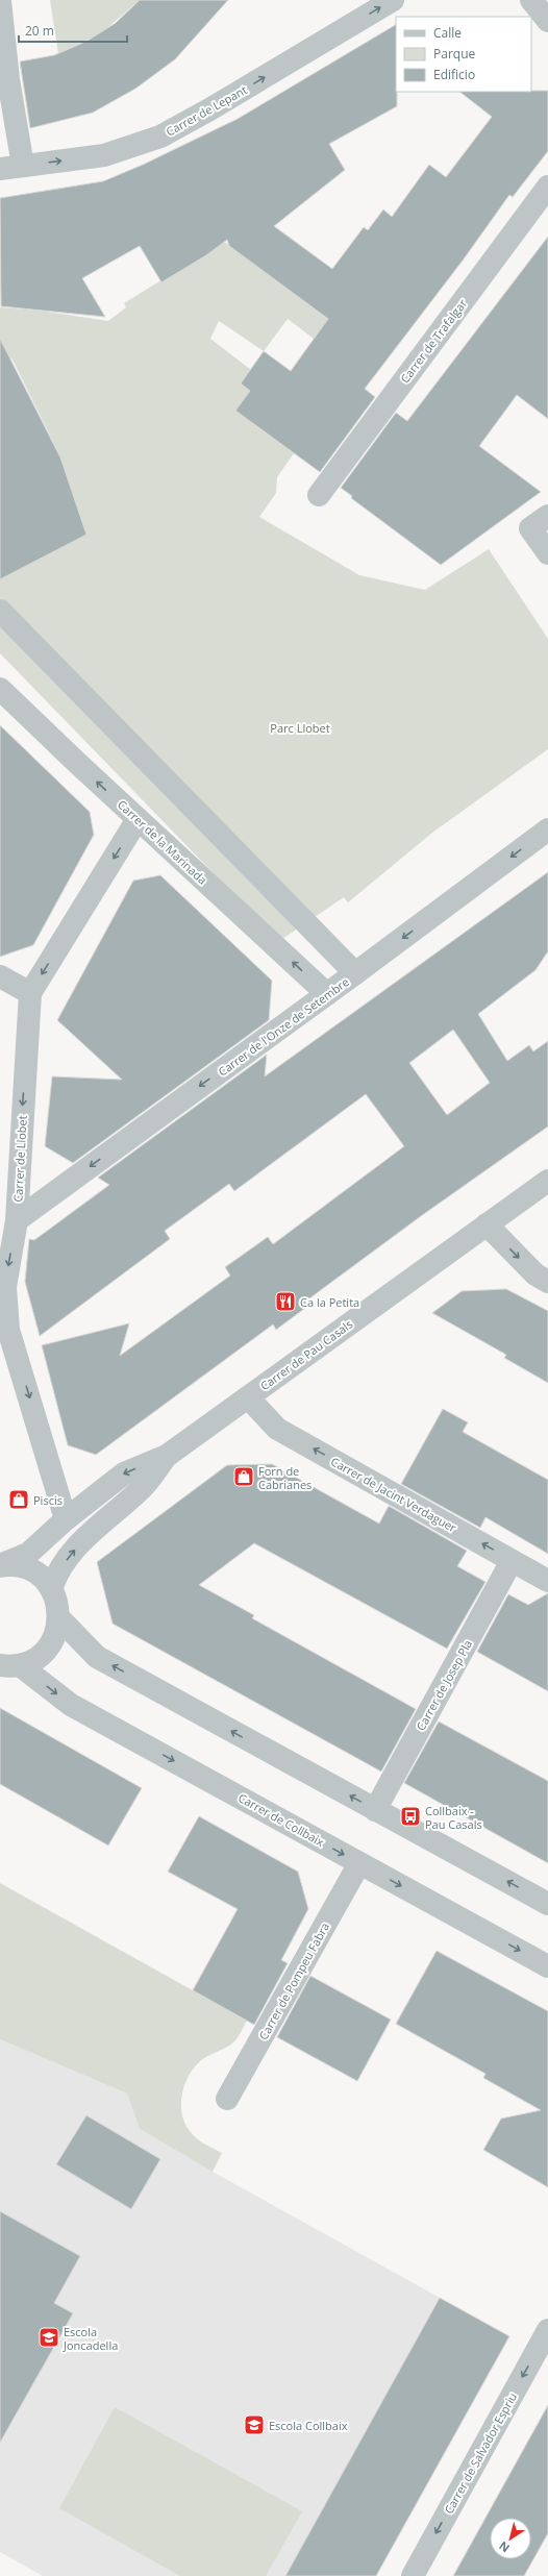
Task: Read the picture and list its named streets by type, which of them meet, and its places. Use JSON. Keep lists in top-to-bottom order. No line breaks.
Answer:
{"streets":{"street":["Carrer de Lepant","Carrer de Trafalgar","Carrer de la Marinada","Carrer de l'Onze de Setembre","Carrer de Llobet","Carrer de Pau Casals","Carrer de Jacint Verdaguer","Carrer de Josep Pla","Carrer de Collbaix","Carrer de Pompeu Fabra","Carrer de Salvador Espriu"]},"crossings":[["Carrer de la Marinada","Carrer de l'Onze de Setembre"],["Carrer de la Marinada","Carrer de Llobet"],["Carrer de l'Onze de Setembre","Carrer de Llobet"],["Carrer de Llobet","Carrer de Pau Casals"],["Carrer de Pau Casals","Carrer de Jacint Verdaguer"],["Carrer de Jacint Verdaguer","Carrer de Josep Pla"],["Carrer de Collbaix","Carrer de Pompeu Fabra"]],"one_way":["Carrer de Lepant","Carrer de l'Onze de Setembre","Carrer de Llobet","Carrer de Jacint Verdaguer","Carrer de Salvador Espriu"],"parks":["Parc Llobet"],"places":{"restaurant":["Ca la Petita"],"shop":["Forn de Cabrianes","Piscis"],"bus stop":["Collbaix - Pau Casals"],"school or university":["Escola Joncadella","Escola Collbaix"]},"legend":["Calle","Parque","Edificio"],"scale_bar":"20 m","north":"bottom left"}
